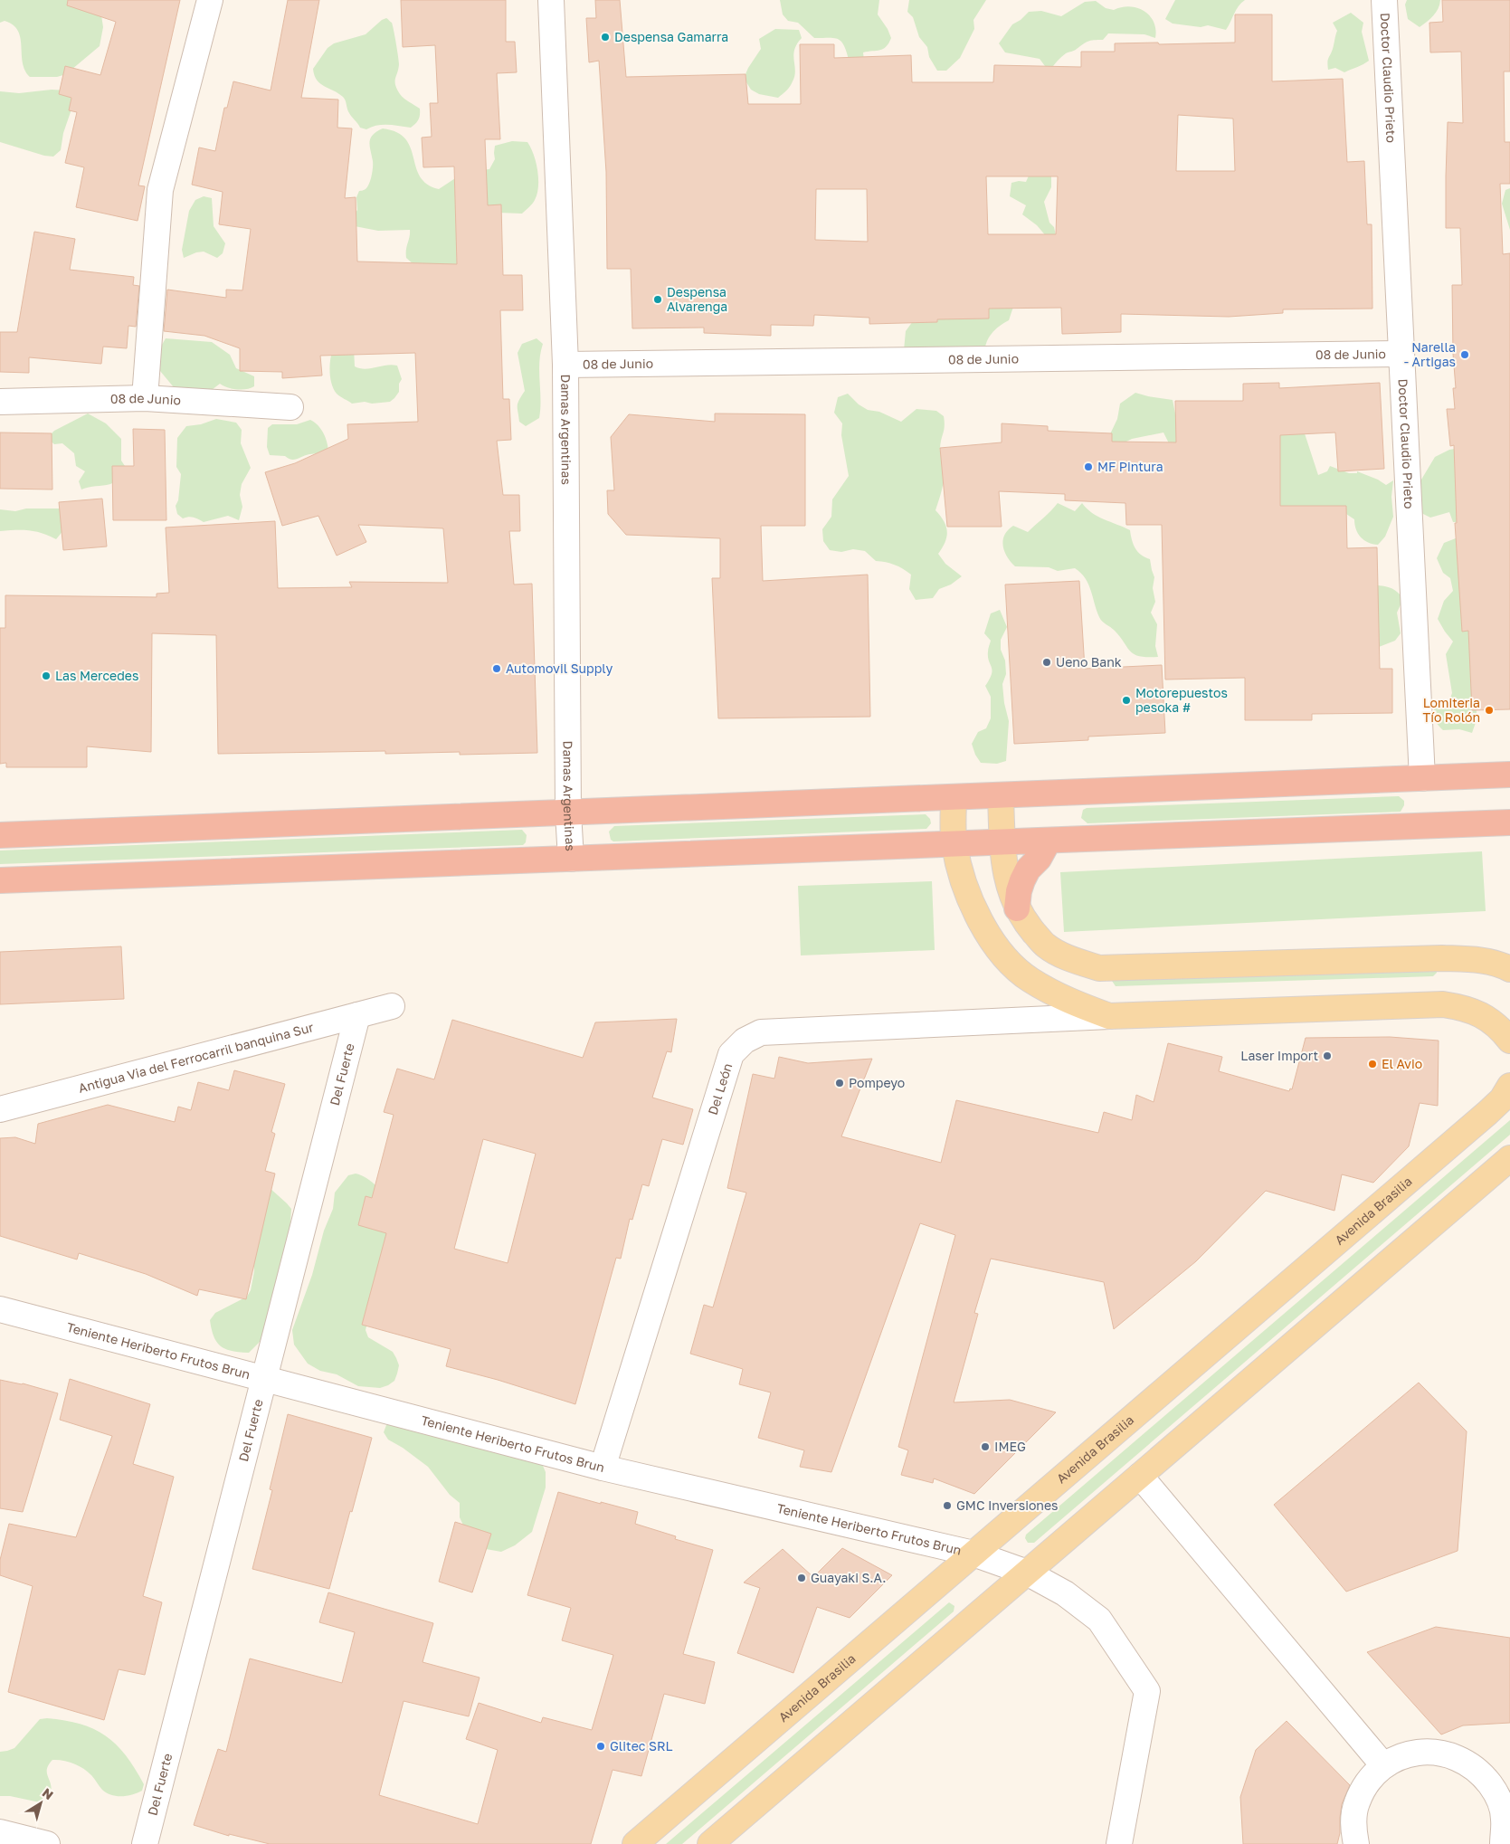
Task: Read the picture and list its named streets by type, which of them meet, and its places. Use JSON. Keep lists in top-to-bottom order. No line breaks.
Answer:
{"streets":{"main road":["Avenida Brasilia"],"street":["Doctor Claudio Prieto","08 de Junio","Damas Argentinas","Antigua Via del Ferrocarril banquina Sur","Del Fuerte","Del León","Teniente Heriberto Frutos Brun"]},"crossings":[["Doctor Claudio Prieto","08 de Junio"],["08 de Junio","Damas Argentinas"],["Antigua Via del Ferrocarril banquina Sur","Del Fuerte"],["Del Fuerte","Teniente Heriberto Frutos Brun"],["Del León","Teniente Heriberto Frutos Brun"],["Avenida Brasilia","Teniente Heriberto Frutos Brun"]],"places":["Despensa Gamarra","Despensa Alvarenga","Narella - Artigas","MF Pintura","Ueno Bank","Automovil Supply","Las Mercedes","Motorepuestos pesoka #","Lomiteria Tío Rolón","Laser Import","El Avio","Pompeyo","IMEG","GMC Inversiones","Guayaki S.A.","Glitec SRL"],"north":"top right"}
